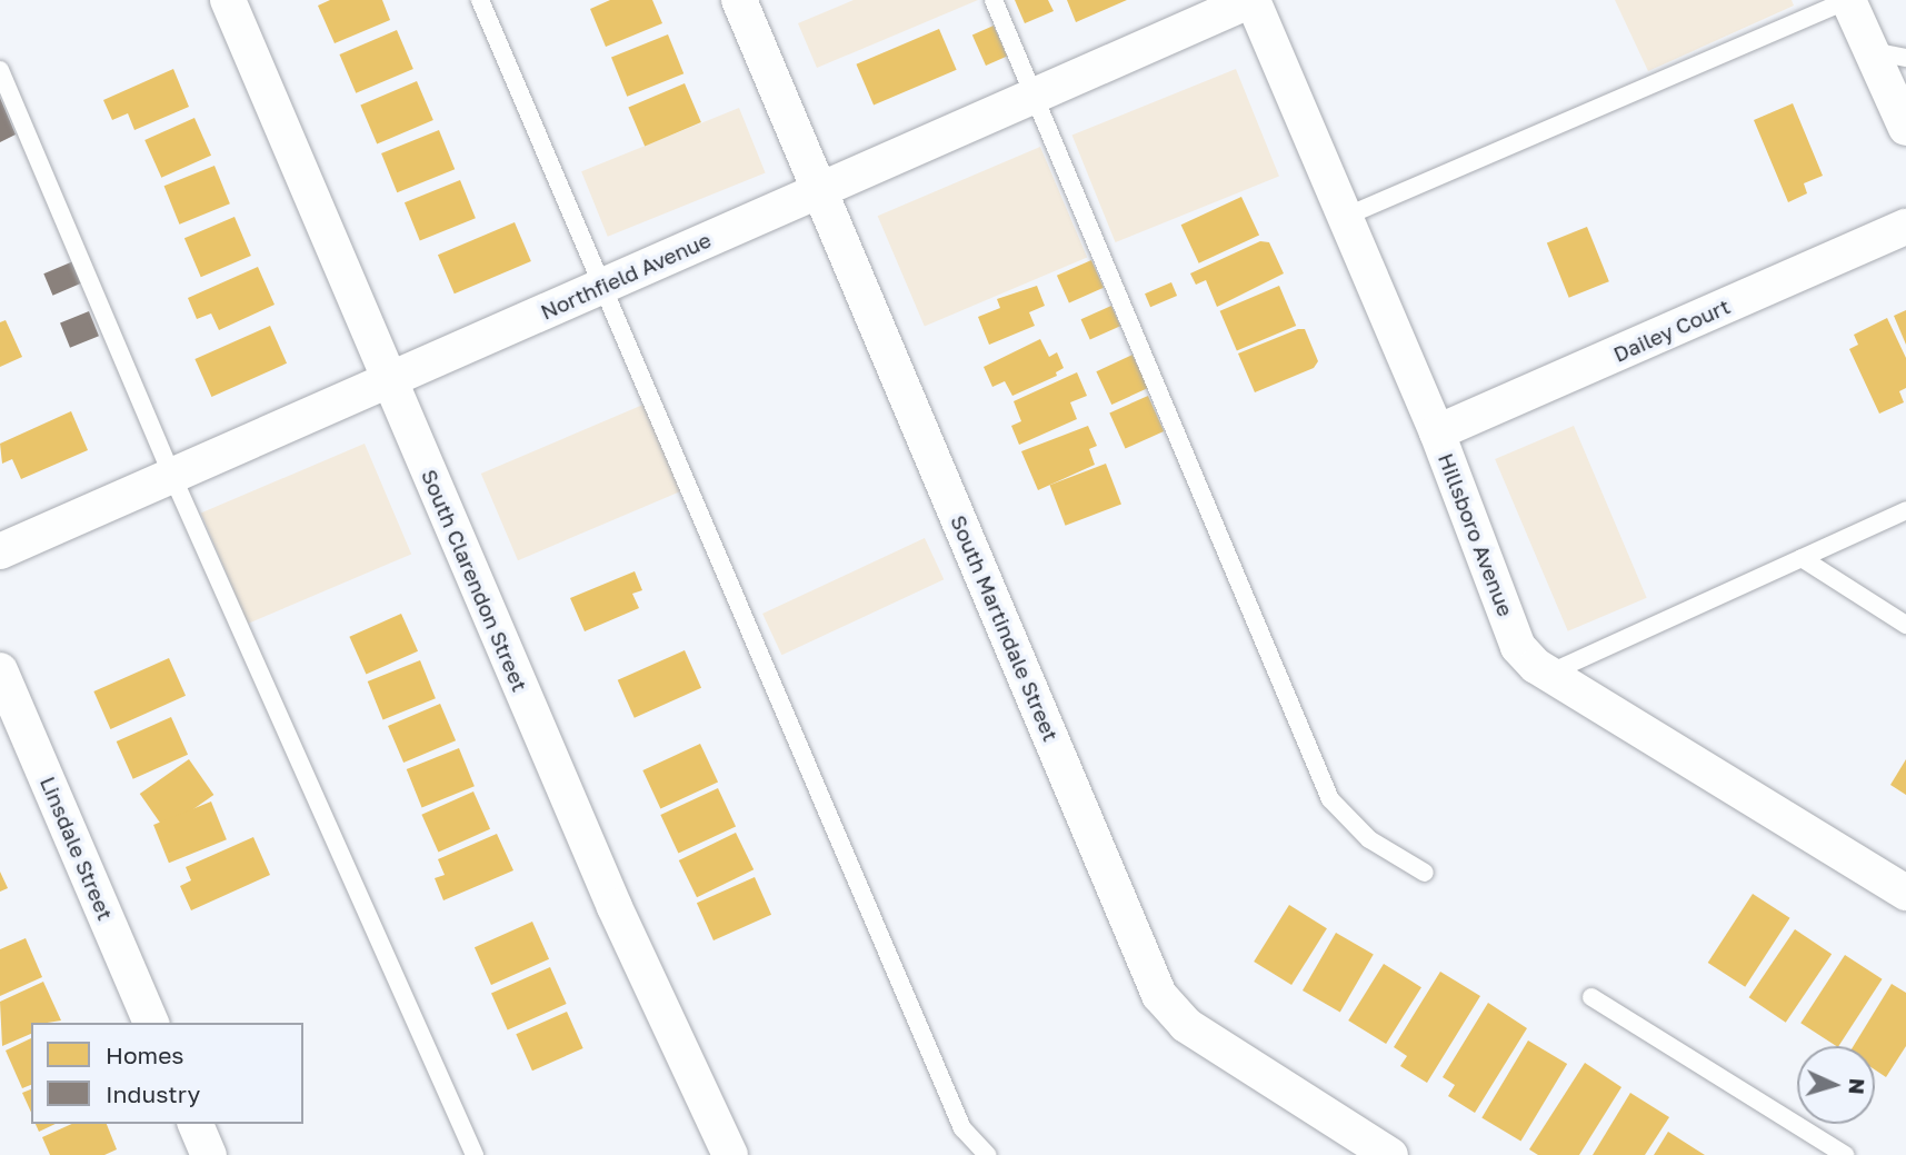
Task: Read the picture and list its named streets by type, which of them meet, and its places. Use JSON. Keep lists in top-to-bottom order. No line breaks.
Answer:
{"streets":{"street":["Northfield Avenue","Dailey Court","Hillsboro Avenue","South Clarendon Street","South Martindale Street","Linsdale Street"]},"crossings":[["Northfield Avenue","Hillsboro Avenue"],["Northfield Avenue","South Clarendon Street"],["Northfield Avenue","South Martindale Street"],["Dailey Court","Hillsboro Avenue"]],"legend":["Homes","Industry"],"north":"right"}
